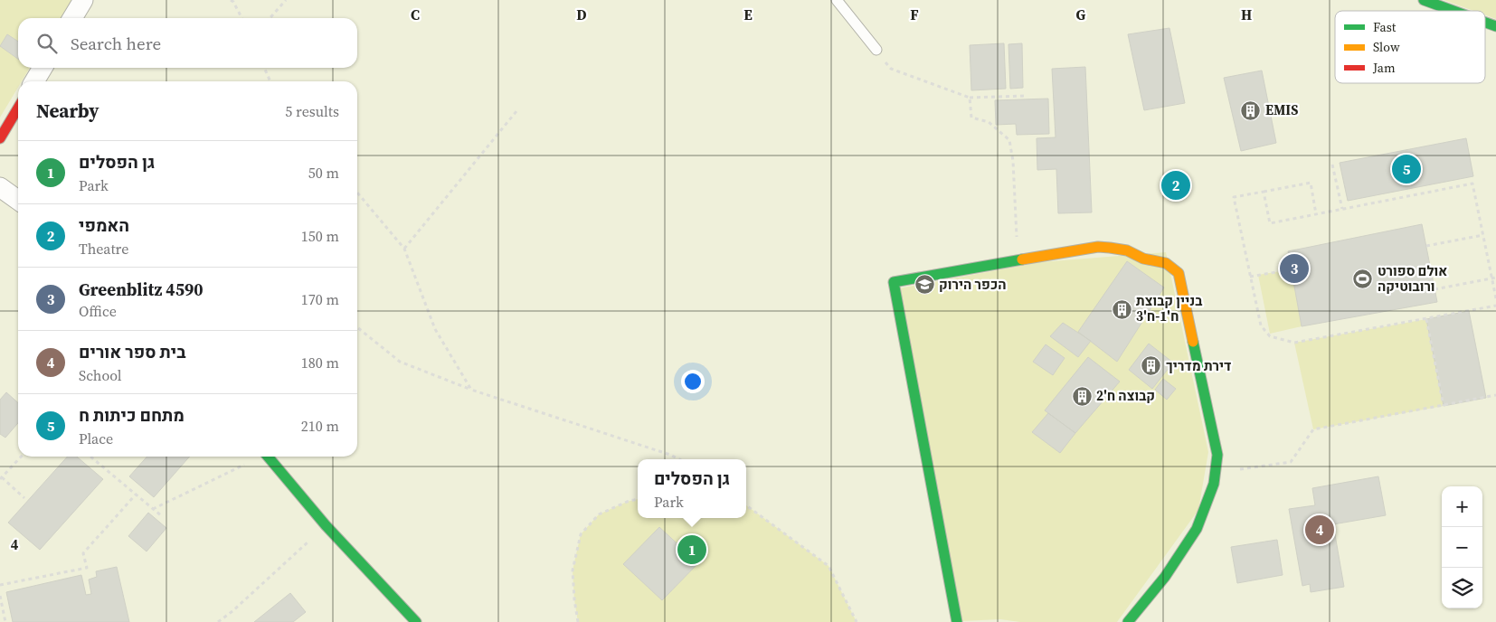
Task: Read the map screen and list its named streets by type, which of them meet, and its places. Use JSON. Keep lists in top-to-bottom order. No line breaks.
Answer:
{"places":{"building":["EMIS","בניין קבוצת ח'1-ח'3","דירת מדריך","קבוצה ח'2"],"sports":["אולם ספורט ורובוטיקה"],"school or university":["הכפר הירוק"]},"legend":["Fast","Slow","Jam"],"page":{"search":"Search here","heading":["Nearby","5 results"],"list":[{"mark":"1","name":"גן הפסלים","note":"Park","value":"50 m"},{"mark":"2","name":"האמפי","note":"Theatre","value":"150 m"},{"mark":"3","name":"Greenblitz 4590","note":"Office","value":"170 m"},{"mark":"4","name":"בית ספר אורים","note":"School","value":"180 m"},{"mark":"5","name":"מתחם כיתות ח","note":"Place","value":"210 m"}],"pins":["5","2","3","4","1"],"popup":["גן הפסלים","Park"],"map_buttons":["+","−"]},"grid":{"columns":["C","D","E","F","G","H"],"rows":["4"]}}
